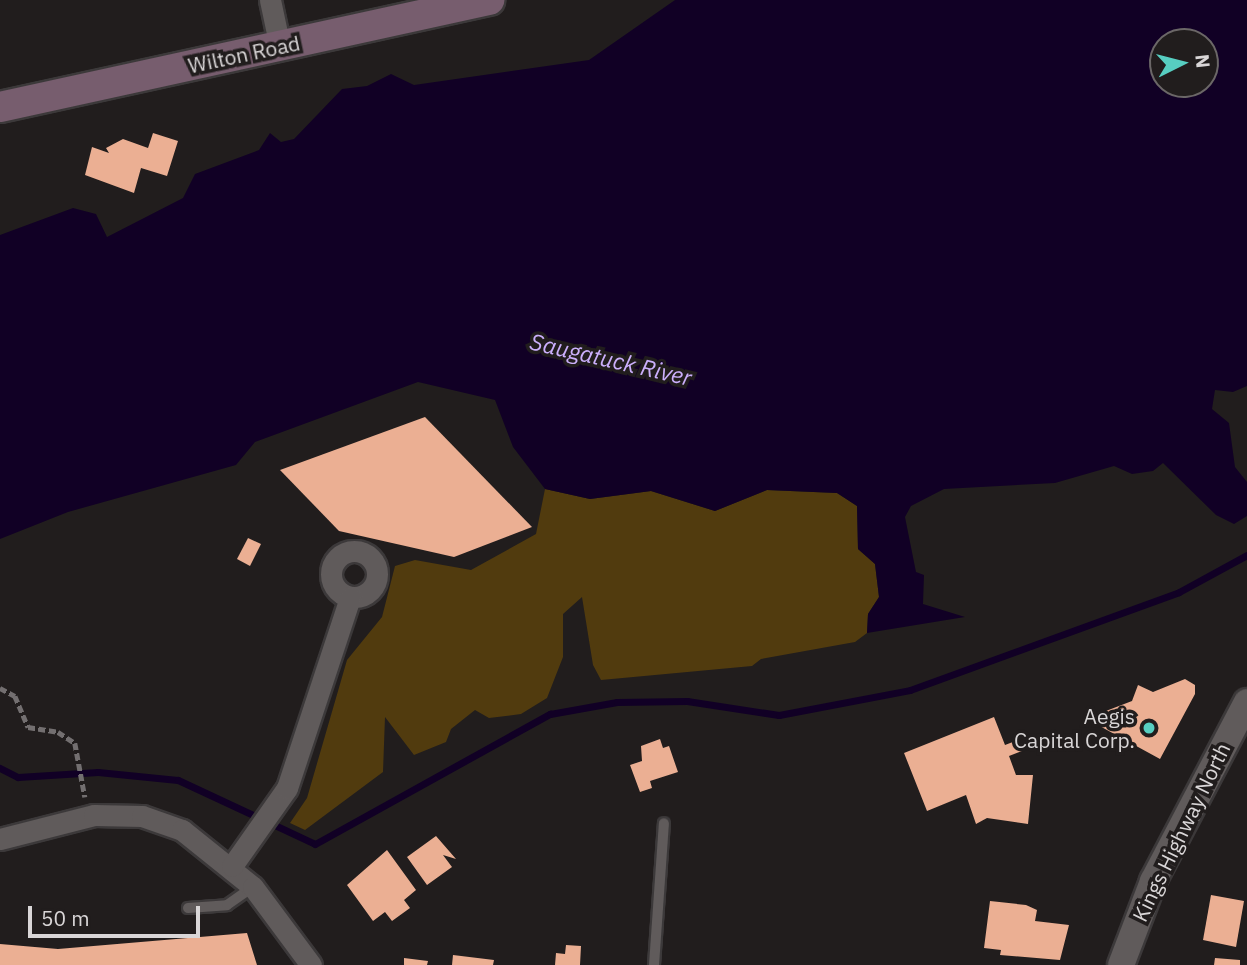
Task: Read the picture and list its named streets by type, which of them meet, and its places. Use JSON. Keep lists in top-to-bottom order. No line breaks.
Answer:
{"streets":{"main road":["Wilton Road"],"street":["Kings Highway North"]},"water":["Saugatuck River"],"places":["Aegis Capital Corp."],"scale_bar":"50 m","north":"right"}
